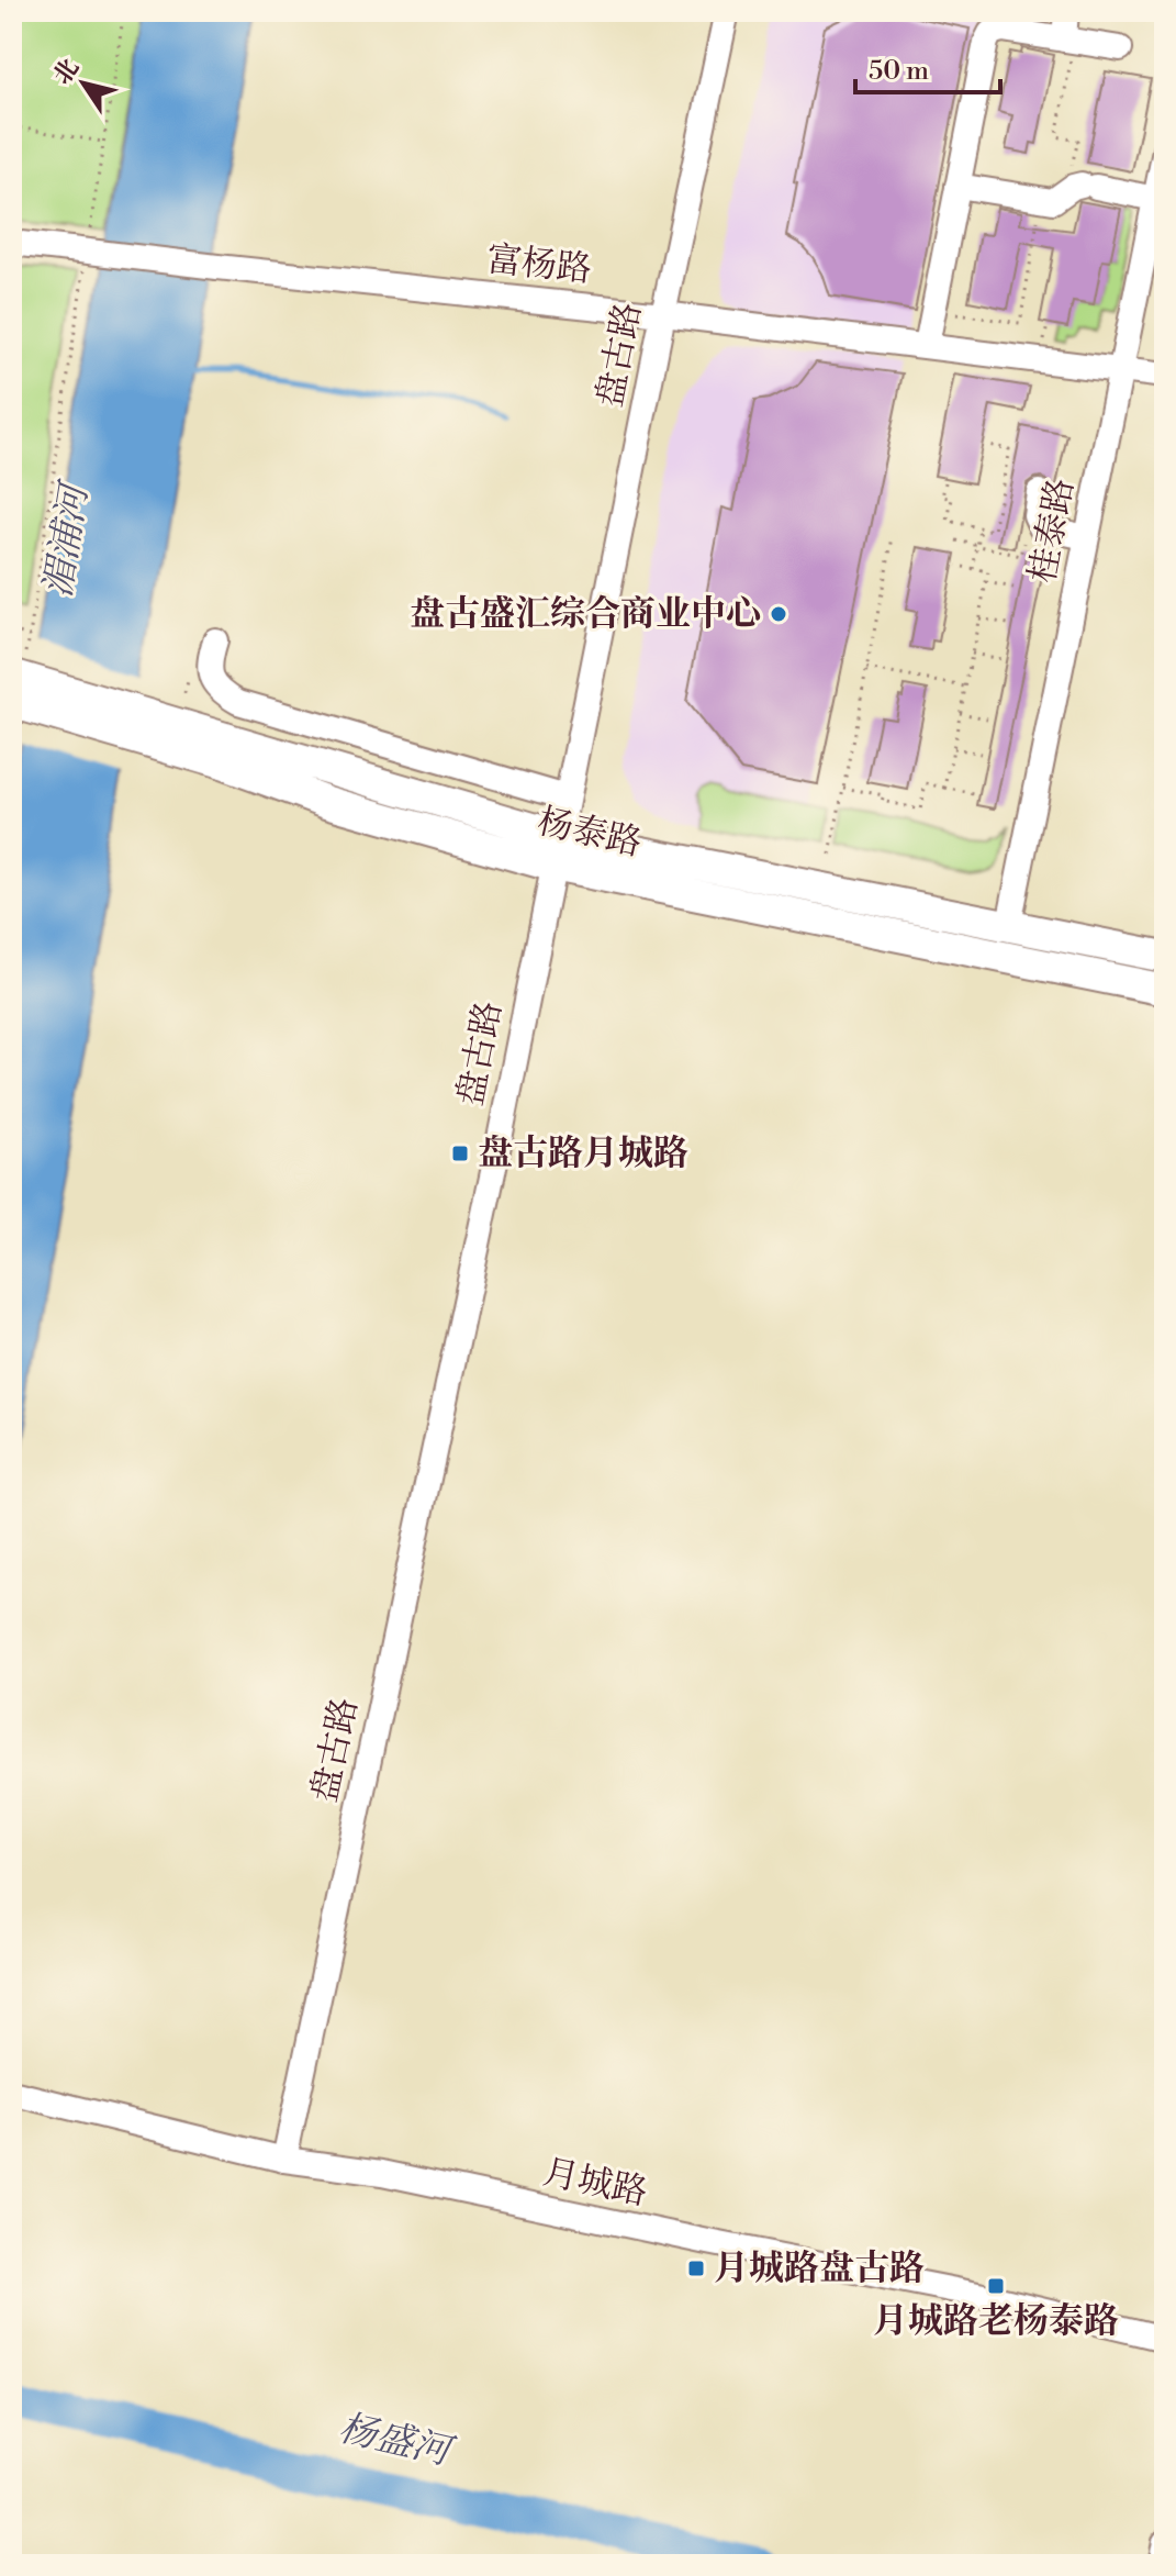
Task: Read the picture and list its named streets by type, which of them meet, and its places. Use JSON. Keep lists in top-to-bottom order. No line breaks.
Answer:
{"streets":{"main road":["杨泰路"],"street":["富杨路","盘古路","桂泰路","月城路"]},"crossings":[["富杨路","盘古路"],["富杨路","桂泰路"],["盘古路","杨泰路"],["盘古路","月城路"],["桂泰路","杨泰路"]],"water":["湄浦河","杨盛河"],"places":{"other":["盘古盛汇综合商业中心"],"transit":["盘古路月城路","月城路盘古路","月城路老杨泰路"]},"scale_bar":"50 m","north":"top left"}
